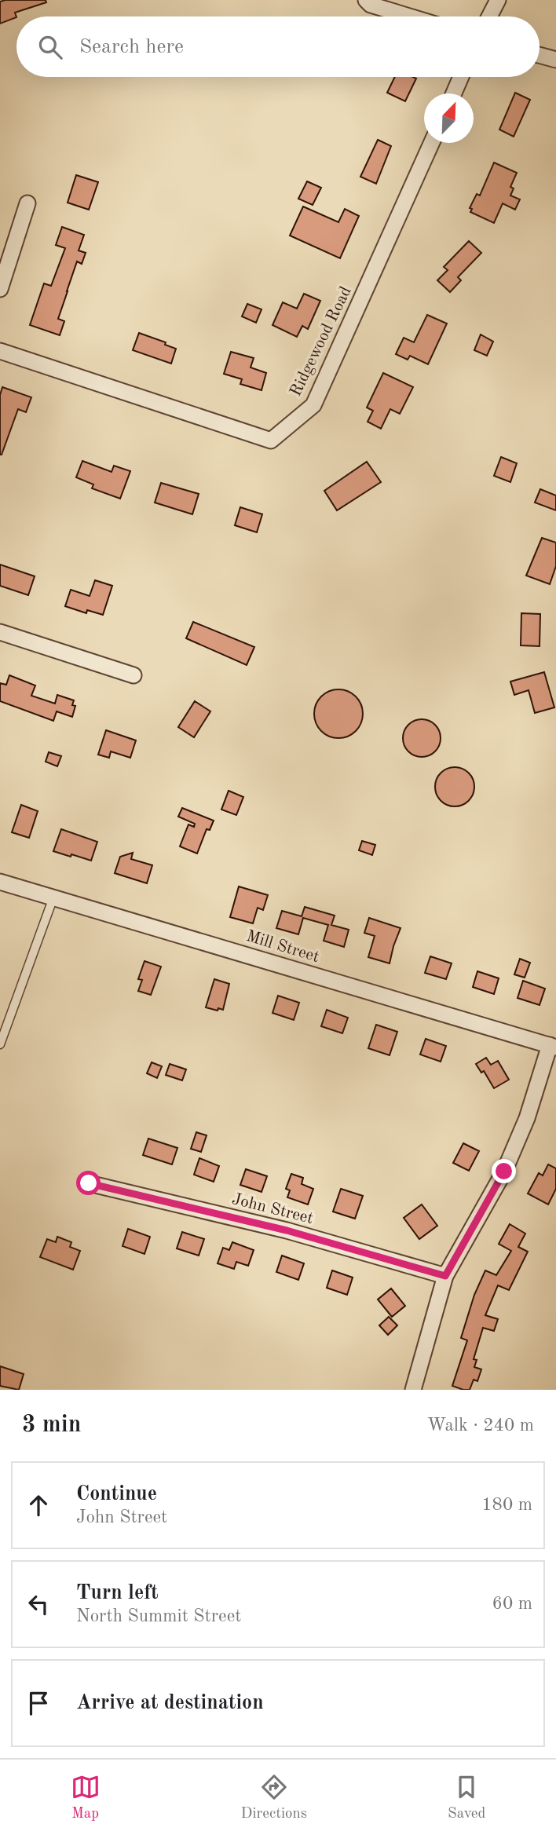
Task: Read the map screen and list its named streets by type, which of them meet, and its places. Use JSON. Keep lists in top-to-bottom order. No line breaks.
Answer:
{"streets":{"street":["Ridgewood Road","Mill Street","John Street"]},"north":"top right","page":{"search":"Search here","heading":["3 min","Walk · 240 m"],"list":[["Continue","John Street","180 m"],["Turn left","North Summit Street","60 m"],"Arrive at destination"],"nav":["Map","Directions","Saved"]}}
